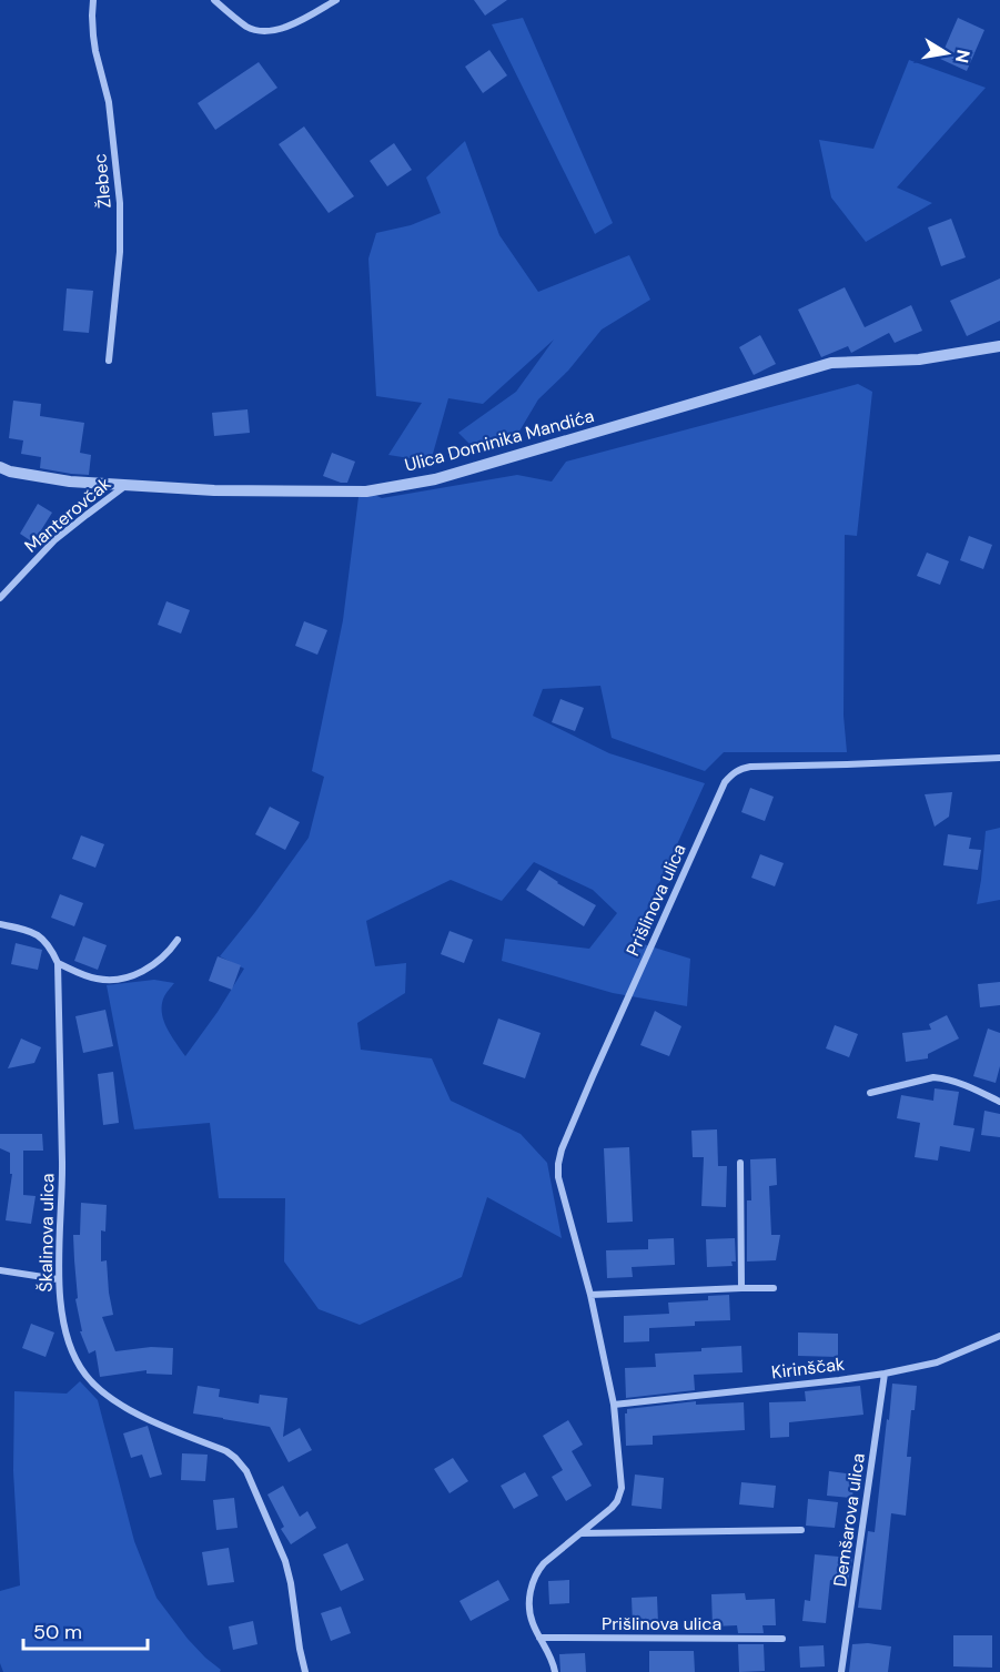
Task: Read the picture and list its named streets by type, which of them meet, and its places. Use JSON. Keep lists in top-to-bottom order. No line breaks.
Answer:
{"streets":{"street":["Žlebec","Ulica Dominika Mandića","Manterovčak","Prišlinova ulica","Škalinova ulica","Kirinščak","Demšarova ulica"]},"crossings":[["Ulica Dominika Mandića","Manterovčak"],["Prišlinova ulica","Kirinščak"],["Kirinščak","Demšarova ulica"]],"scale_bar":"50 m","north":"right"}
